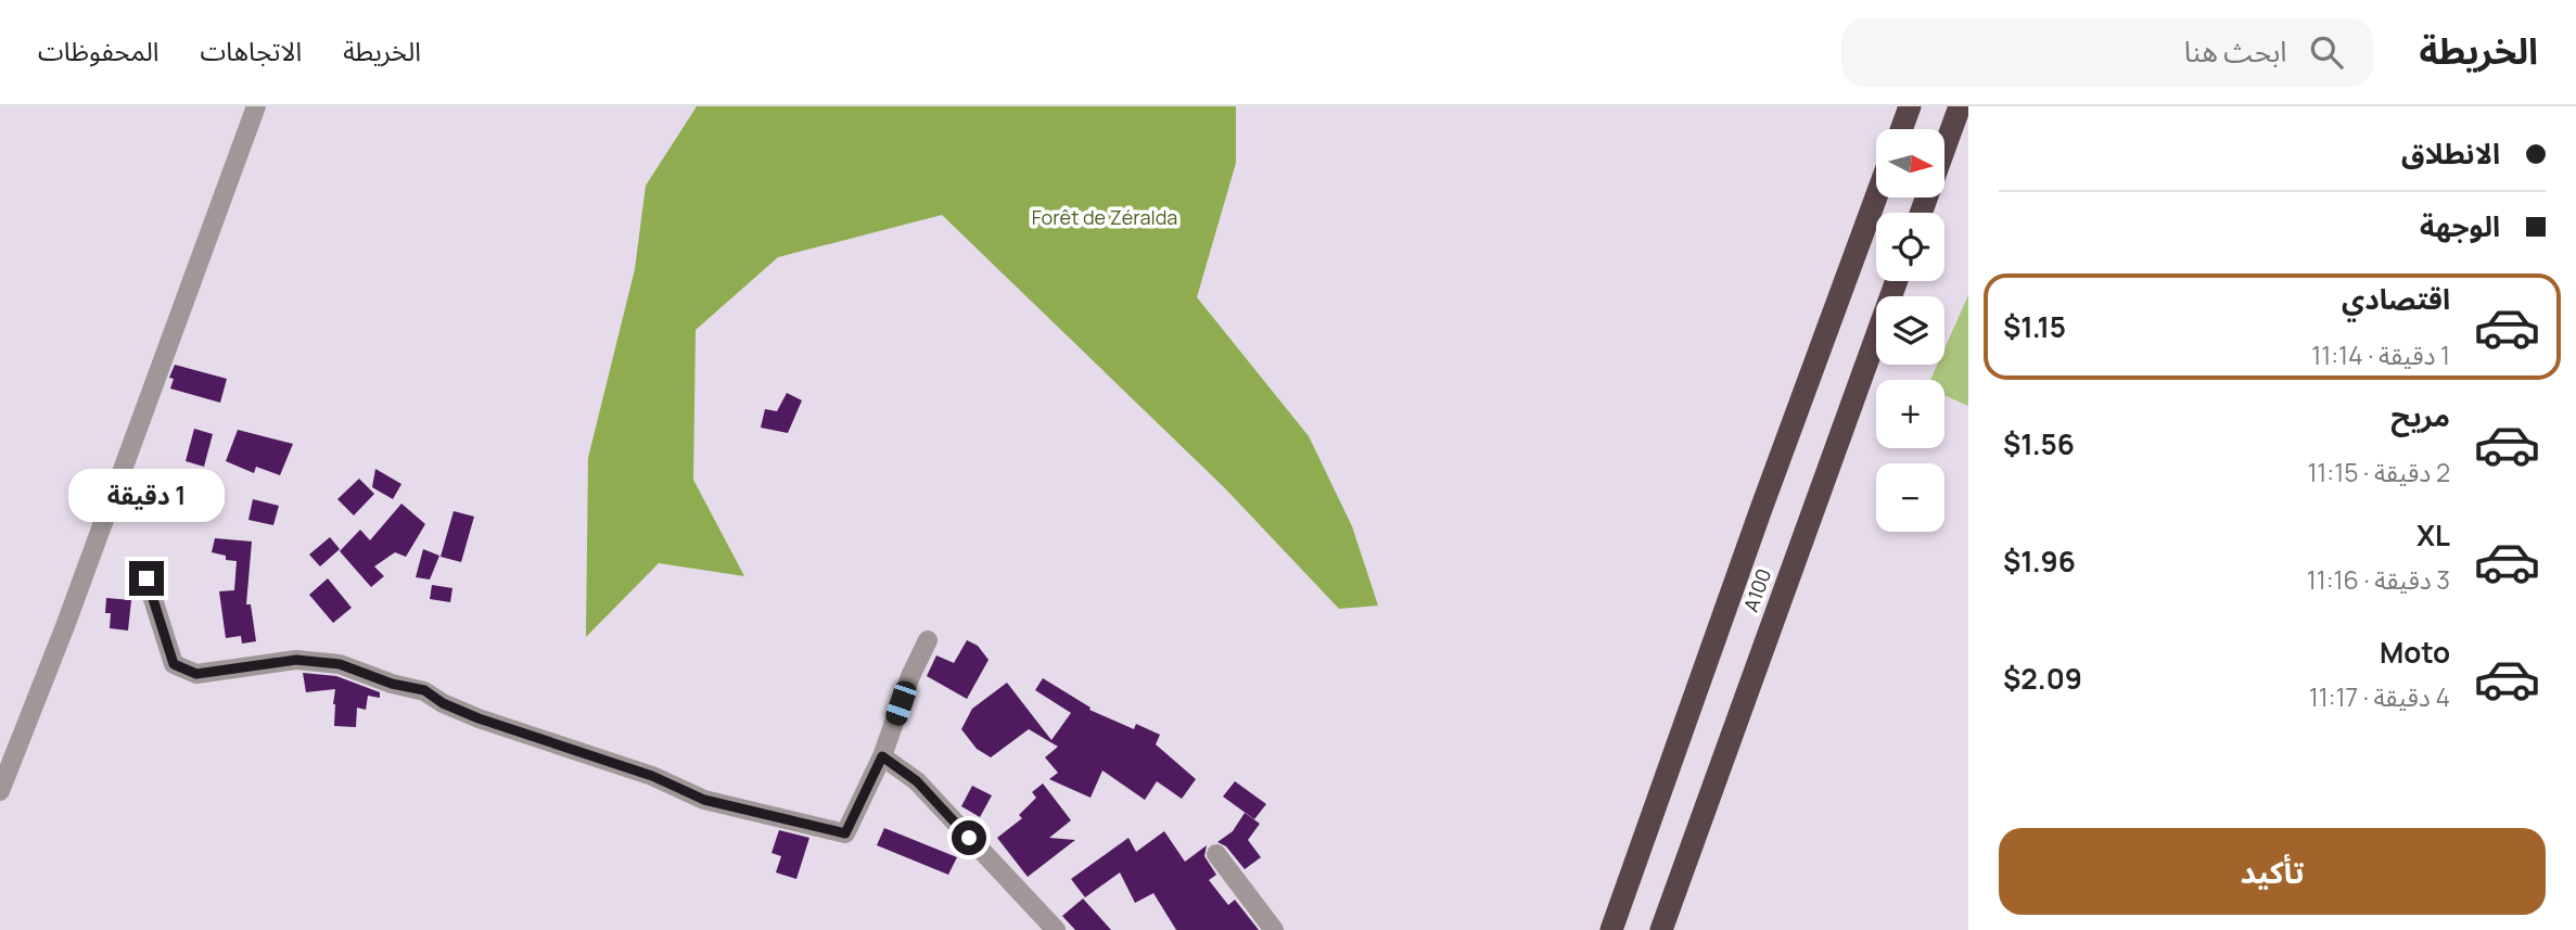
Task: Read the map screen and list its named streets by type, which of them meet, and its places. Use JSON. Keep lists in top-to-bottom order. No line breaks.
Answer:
{"streets":{"highway":["A100"]},"parks":["Forêt de Zéralda"],"north":"right","page":{"header":"الخريطة","search":"ابحث هنا","nav":["الخريطة","الاتجاهات","المحفوظات"],"banner":["الانطلاق","الوجهة"],"map_buttons":["+","−"],"list":[{"name":"اقتصادي","note":"1 دقيقة · 11:14","value":"$1.15"},{"name":"مريح","note":"2 دقيقة · 11:15","value":"$1.56"},{"name":"XL","note":"3 دقيقة · 11:16","value":"$1.96"},{"name":"Moto","note":"4 دقيقة · 11:17","value":"$2.09"}],"bubble":"1 دقيقة","buttons":"تأكيد"}}
